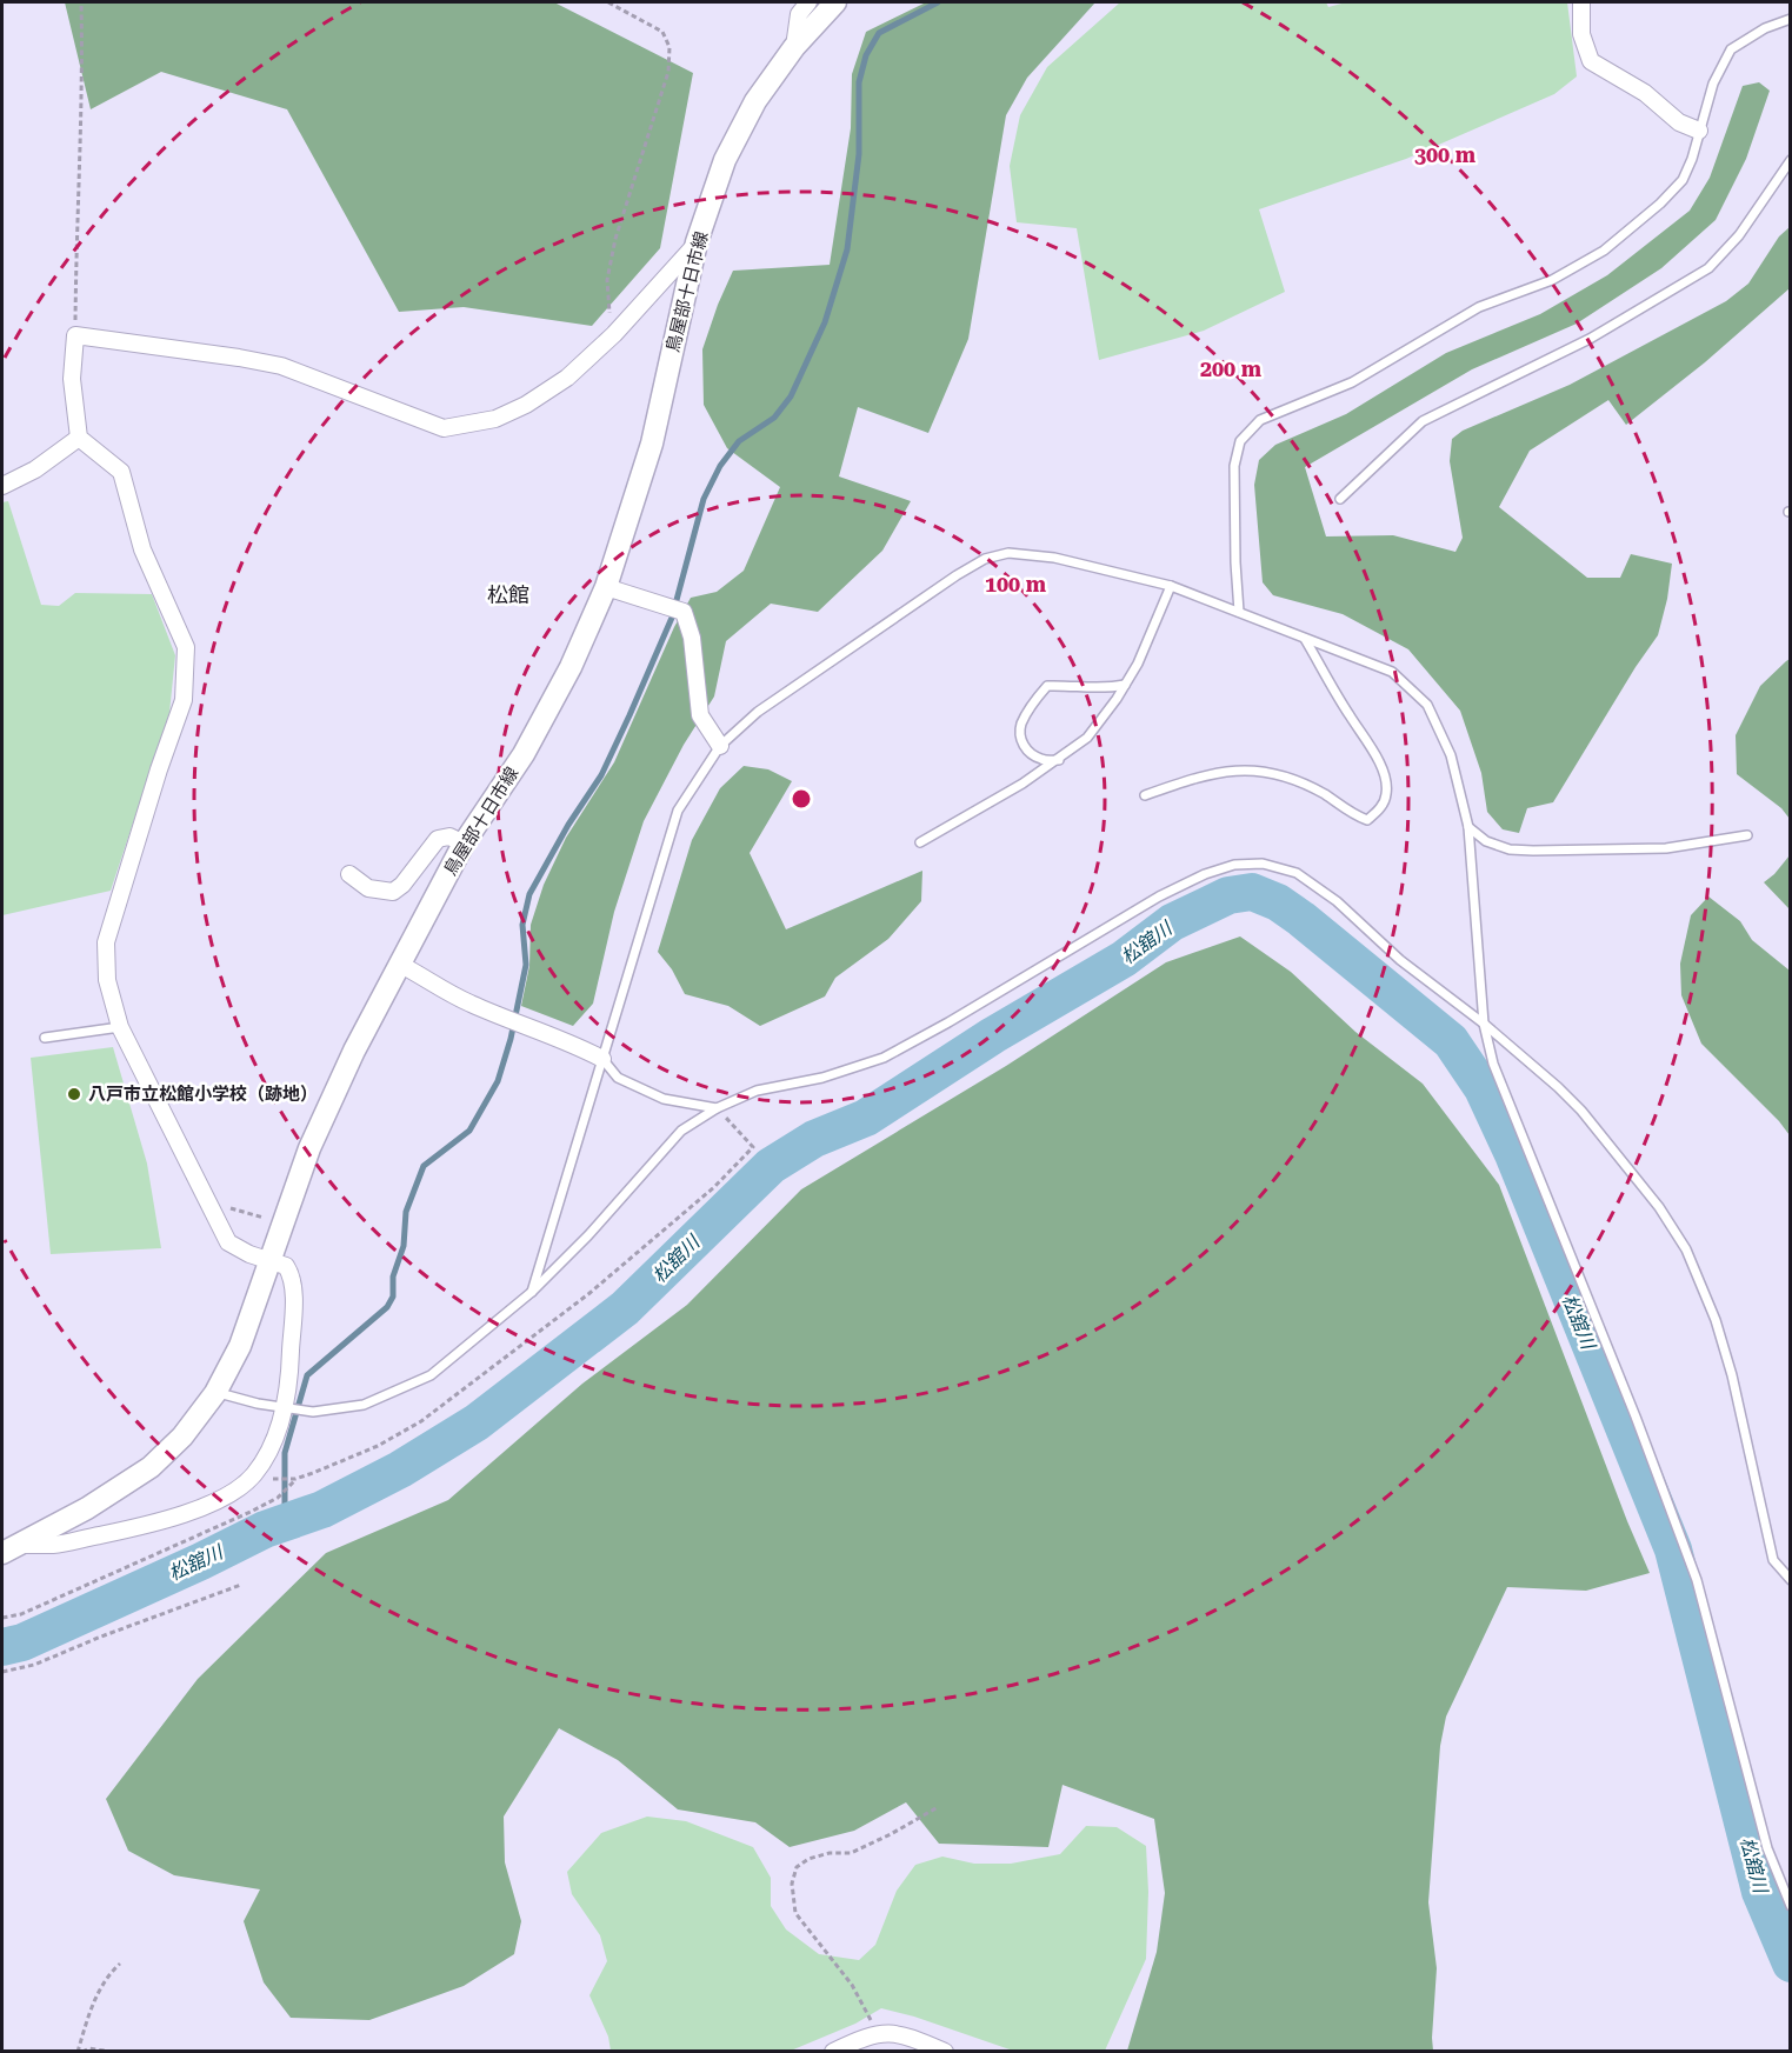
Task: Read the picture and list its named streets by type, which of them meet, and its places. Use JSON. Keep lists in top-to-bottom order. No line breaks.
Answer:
{"streets":{"main road":["鳥屋部十日市線"]},"districts":["松館"],"water":["松舘川"],"places":["八戸市立松館小学校（跡地）"],"rings":["300 m","200 m","100 m"]}
